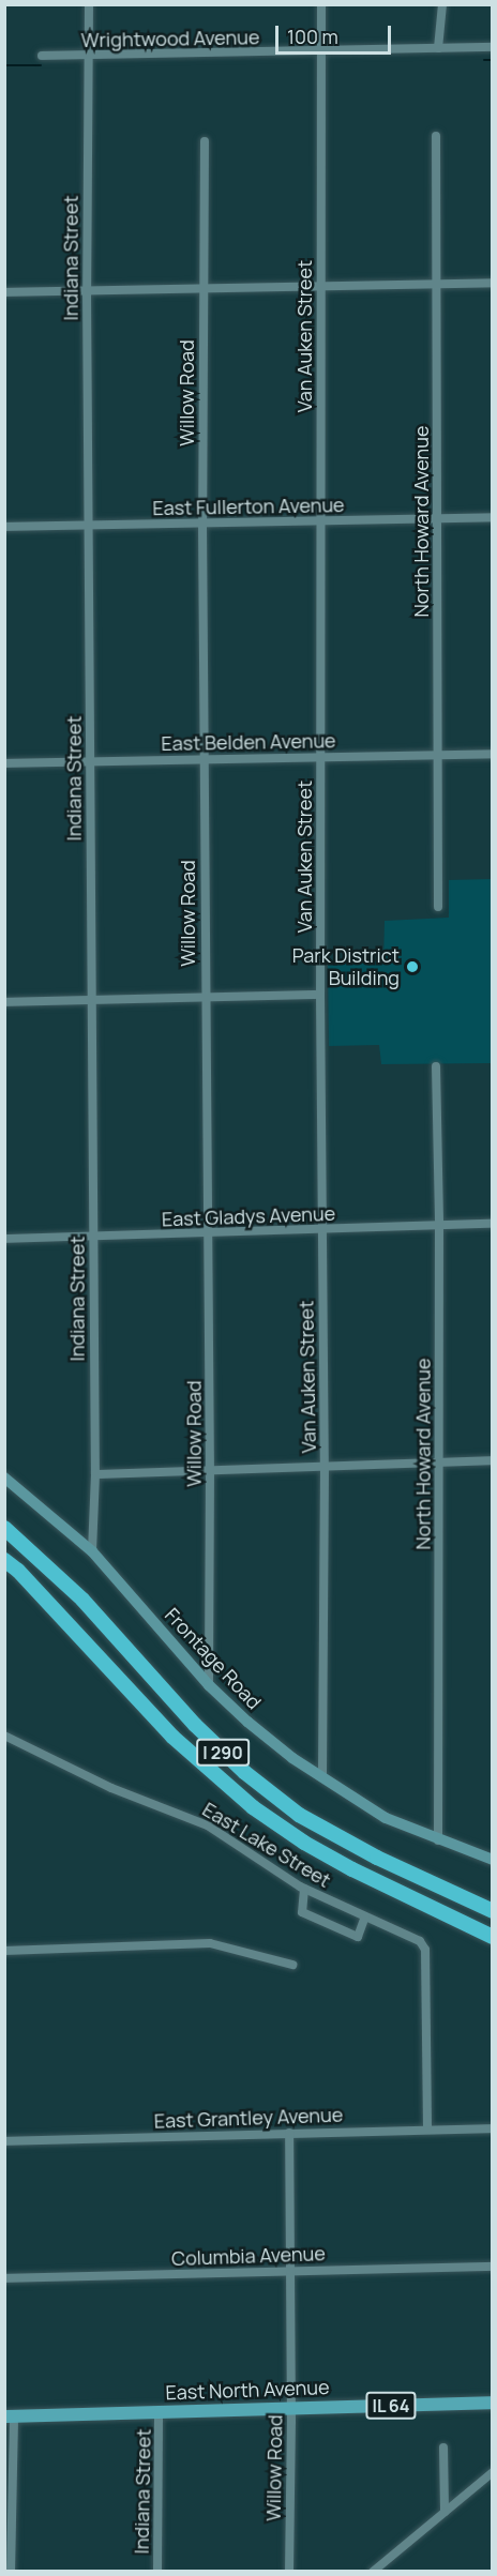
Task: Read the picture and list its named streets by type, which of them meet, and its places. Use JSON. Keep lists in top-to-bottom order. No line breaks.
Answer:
{"streets":{"highway":["I 290"],"main road":["East North Avenue","IL 64"],"street":["Wrightwood Avenue","Indiana Street","Van Auken Street","Willow Road","East Fullerton Avenue","North Howard Avenue","East Belden Avenue","East Gladys Avenue","Frontage Road","East Lake Street","East Grantley Avenue","Columbia Avenue"]},"crossings":[["Wrightwood Avenue","Indiana Street"],["Wrightwood Avenue","Van Auken Street"],["Indiana Street","East Fullerton Avenue"],["Indiana Street","East Belden Avenue"],["Indiana Street","East Gladys Avenue"],["Indiana Street","Frontage Road"],["Indiana Street","East North Avenue"],["Van Auken Street","East Fullerton Avenue"],["Van Auken Street","East Belden Avenue"],["Van Auken Street","East Gladys Avenue"],["Van Auken Street","Frontage Road"],["Willow Road","East Fullerton Avenue"],["Willow Road","East Belden Avenue"],["Willow Road","East Gladys Avenue"],["Willow Road","Frontage Road"],["Willow Road","East Grantley Avenue"],["Willow Road","Columbia Avenue"],["Willow Road","East North Avenue"],["East Fullerton Avenue","North Howard Avenue"],["North Howard Avenue","East Belden Avenue"],["North Howard Avenue","East Gladys Avenue"],["North Howard Avenue","Frontage Road"],["East Lake Street","East Grantley Avenue"]],"places":["Park District Building"],"scale_bar":"100 m"}
